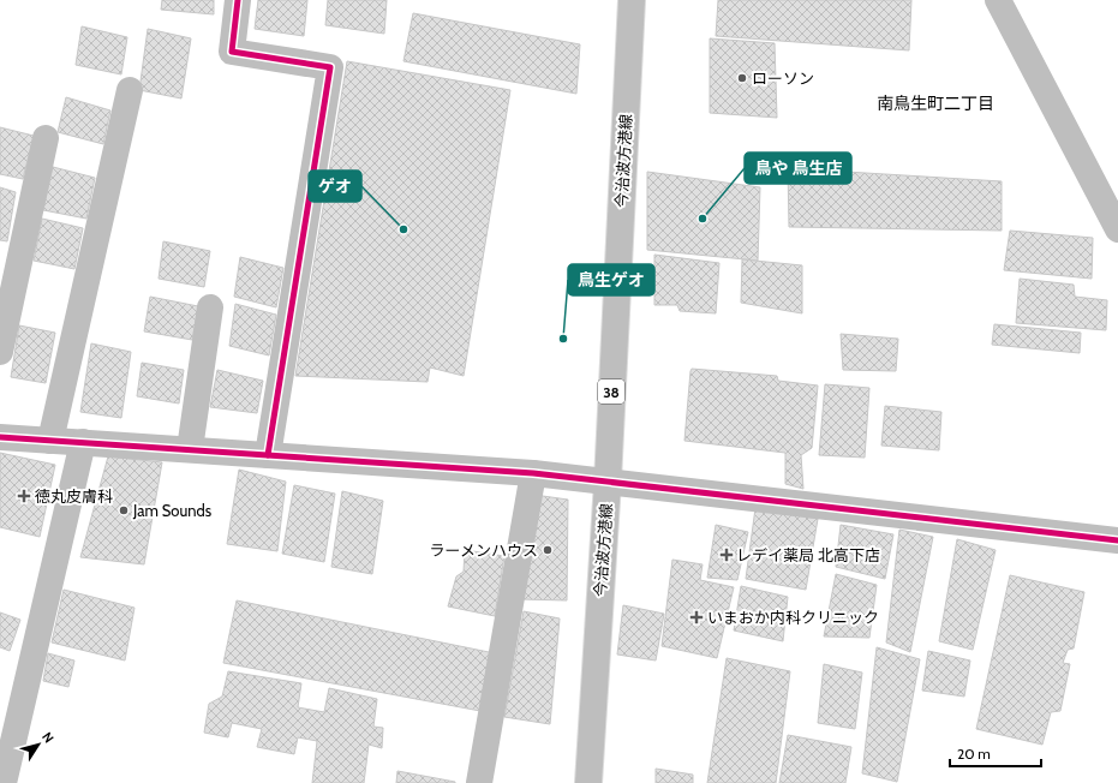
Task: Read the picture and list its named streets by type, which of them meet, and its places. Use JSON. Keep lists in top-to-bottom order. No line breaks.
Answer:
{"streets":{"street":["今治波方港線","38"]},"districts":["南鳥生町二丁目"],"places":{"other":["ローソン","鳥や 鳥生店","ゲオ","鳥生ゲオ","Jam Sounds","ラーメンハウス"],"health":["徳丸皮膚科","レデイ薬局 北高下店","いまおか内科クリニック"]},"scale_bar":"20 m","north":"top right"}
